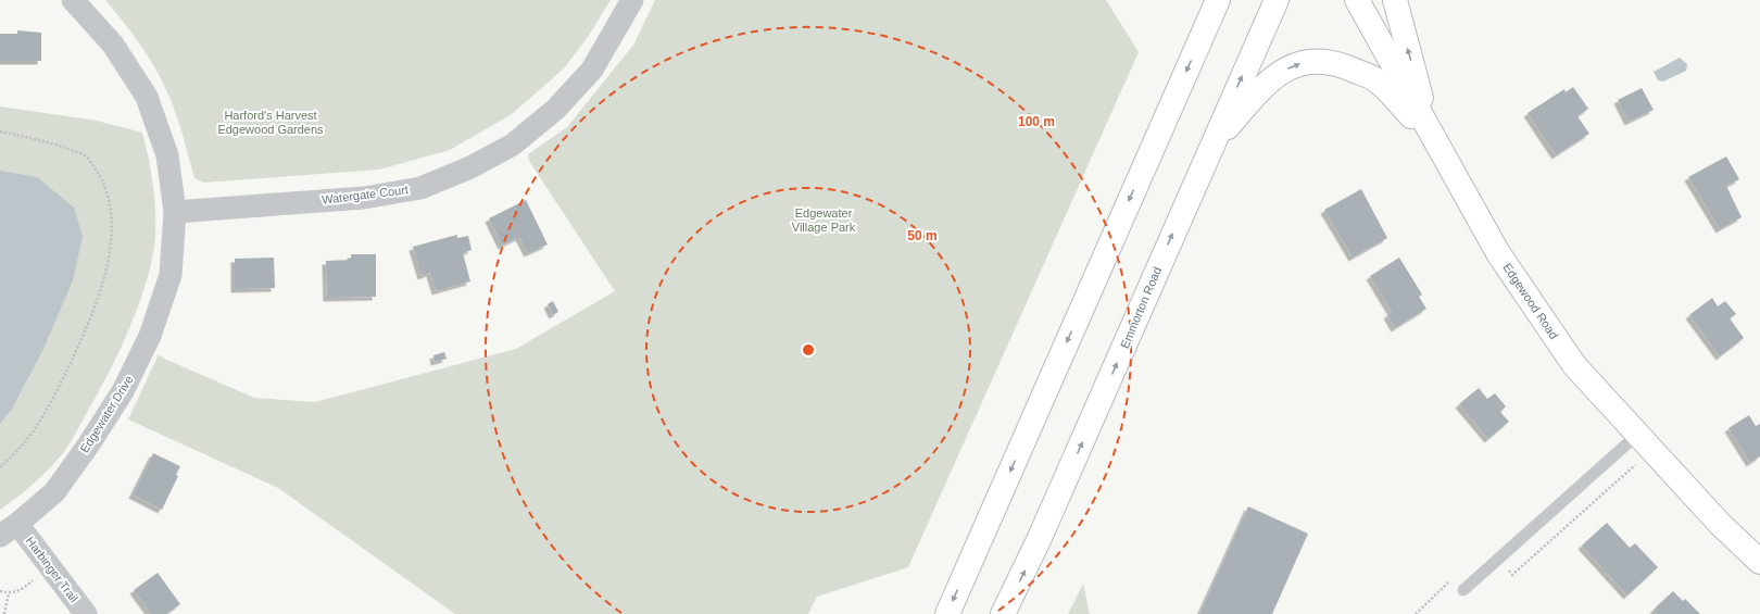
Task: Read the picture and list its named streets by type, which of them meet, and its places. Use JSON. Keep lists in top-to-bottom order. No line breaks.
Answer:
{"streets":{"main road":["Edgewood Road","Emmorton Road"],"street":["Watergate Court","Edgewater Drive","Harbinger Trail"]},"crossings":[["Watergate Court","Edgewater Drive"],["Edgewater Drive","Harbinger Trail"]],"parks":["Harford's Harvest Edgewood Gardens","Edgewater Village Park"],"rings":["100 m","50 m"]}
